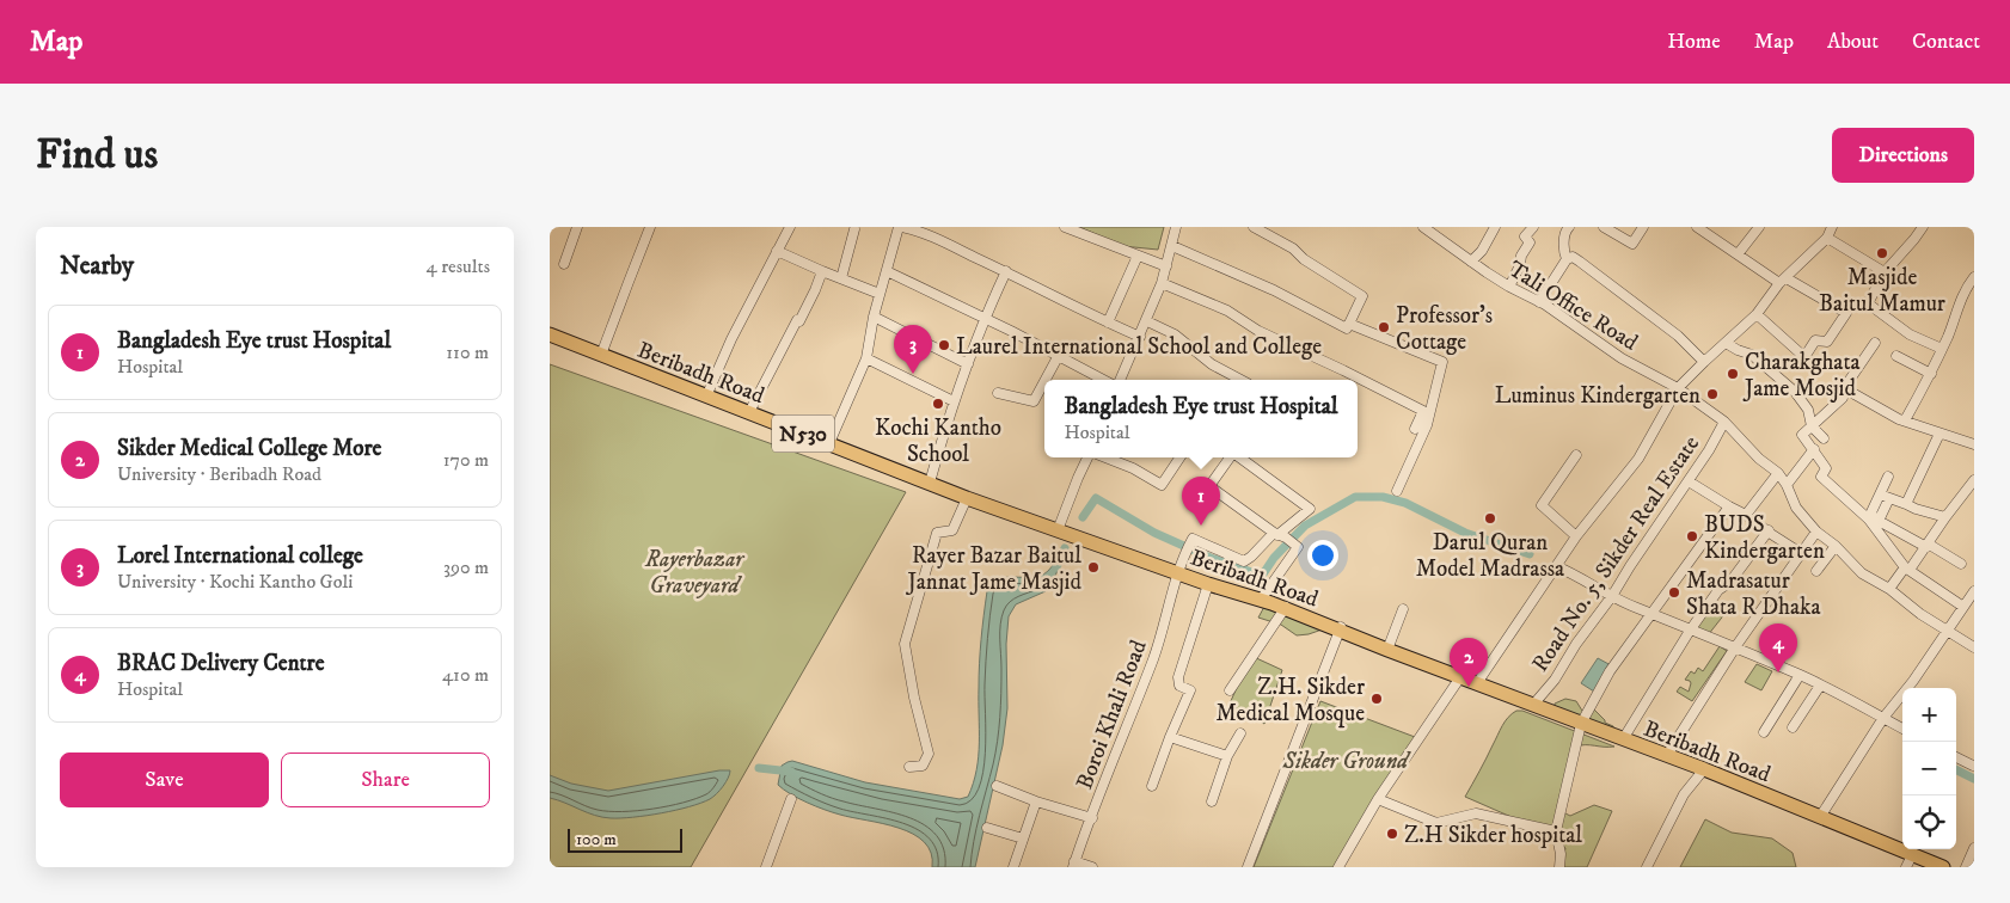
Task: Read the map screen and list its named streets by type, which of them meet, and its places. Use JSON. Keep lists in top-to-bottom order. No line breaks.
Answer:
{"streets":{"highway":["Beribadh Road","N530"],"street":["Tali Office Road","Road No. 5, Sikder Real Estate","Boroi Khali Road"]},"crossings":[["Tali Office Road","Road No. 5, Sikder Real Estate"],["Beribadh Road","Road No. 5, Sikder Real Estate"],["Beribadh Road","Boroi Khali Road"]],"parks":["Rayerbazar Graveyard","Sikder Ground"],"places":["Masjide Baitul Mamur","Professor's Cottage","Laurel International School and College","Charakghata Jame Mosjid","Luminus Kindergarten","Kochi Kantho School","Darul Quran Model Madrassa","BUDS Kindergarten","Rayer Bazar Baitul Jannat Jame Masjid","Madrasatur Shata R Dhaka","Z.H. Sikder Medical Mosque","Z.H Sikder hospital"],"scale_bar":"100 m","page":{"header":"Map","nav":["Home","Map","About","Contact"],"buttons":["Directions",["Save","Share"]],"title":"Find us","heading":["Nearby","4 results"],"list":[{"mark":"1","name":"Bangladesh Eye trust Hospital","note":"Hospital","value":"110 m"},{"mark":"2","name":"Sikder Medical College More","note":"University · Beribadh Road","value":"170 m"},{"mark":"3","name":"Lorel International college","note":"University · Kochi Kantho Goli","value":"390 m"},{"mark":"4","name":"BRAC Delivery Centre","note":"Hospital","value":"410 m"}],"pins":["3","1","4","2"],"popup":["Bangladesh Eye trust Hospital","Hospital"],"map_buttons":["+","−"],"scale":"100 m"}}
